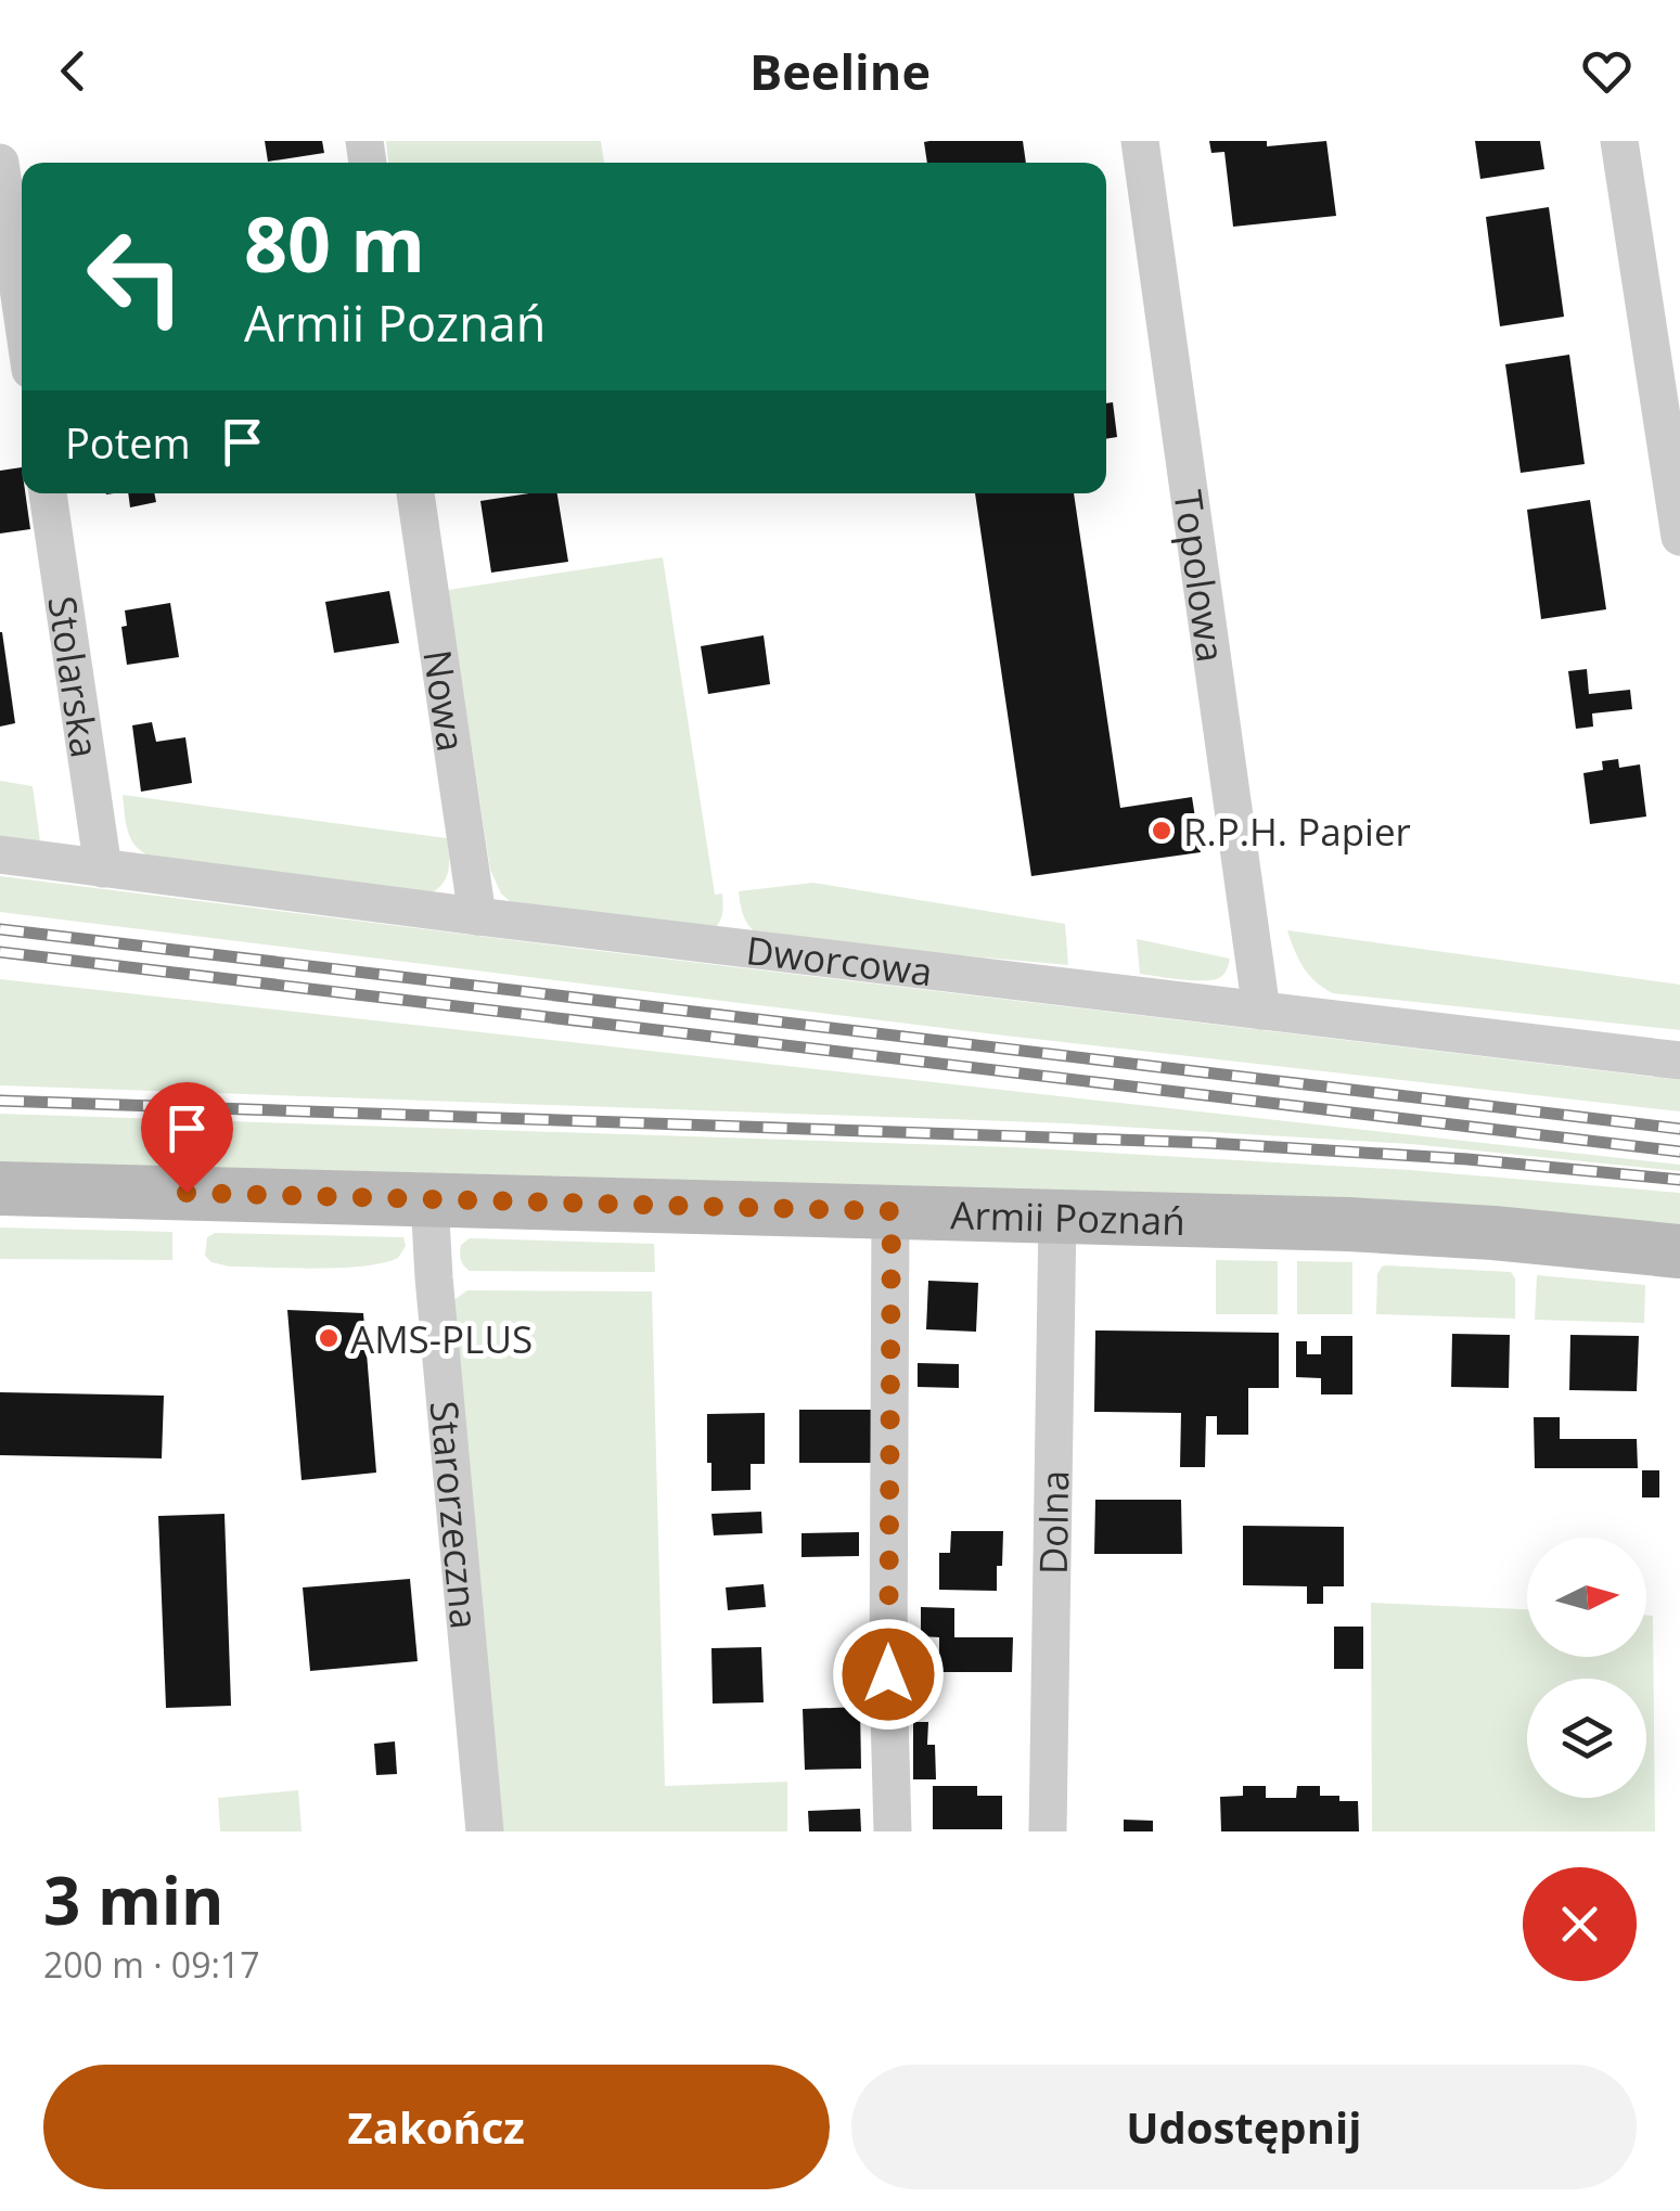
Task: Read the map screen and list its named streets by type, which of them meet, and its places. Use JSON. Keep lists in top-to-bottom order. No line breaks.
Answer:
{"streets":{"main road":["Armii Poznań"],"street":["Topolowa","Stolarska","Nowa","Dworcowa","Starorzeczna","Dolna"]},"crossings":[["Topolowa","Dworcowa"],["Stolarska","Dworcowa"],["Nowa","Dworcowa"],["Armii Poznań","Starorzeczna"],["Armii Poznań","Dolna"]],"places":["R.P.H. Papier","AMS-PLUS"],"north":"right","page":{"header":"Beeline","turn":["80 m","Armii Poznań"],"then":"Potem","heading":["3 min","200 m · 09:17"],"buttons":["Zakończ","Udostępnij"]}}
